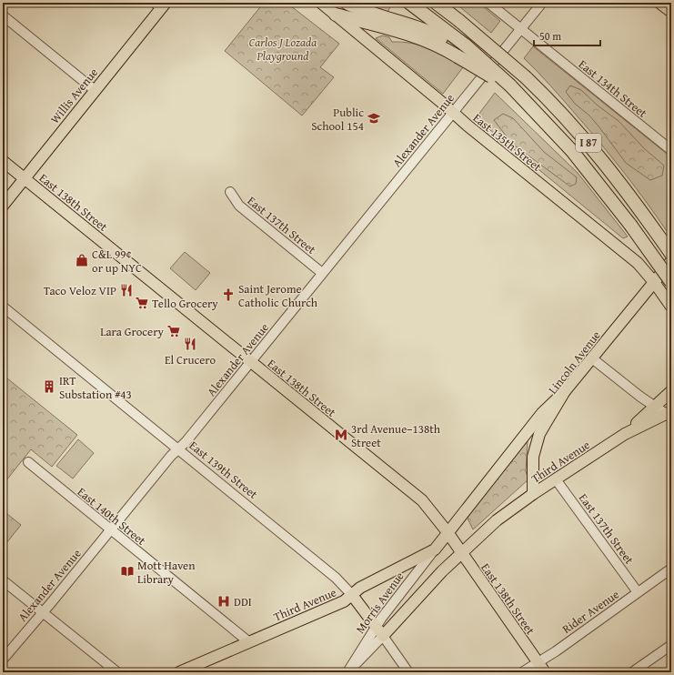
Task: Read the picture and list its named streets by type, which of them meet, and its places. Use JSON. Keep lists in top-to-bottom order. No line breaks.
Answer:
{"streets":{"highway":["I 87"],"main road":["Willis Avenue","East 135th Street","East 138th Street","Lincoln Avenue","Third Avenue","East 139th Street","Morris Avenue"],"street":["East 134th Street","Alexander Avenue","East 137th Street","East 140th Street","Rider Avenue"]},"crossings":[["East 134th Street","Alexander Avenue"],["Willis Avenue","East 138th Street"],["Alexander Avenue","East 135th Street"],["Alexander Avenue","East 138th Street"],["Alexander Avenue","East 137th Street"],["Alexander Avenue","East 139th Street"],["Alexander Avenue","East 140th Street"],["East 135th Street","Lincoln Avenue"],["East 138th Street","Third Avenue"],["East 138th Street","Morris Avenue"],["East 138th Street","Rider Avenue"],["East 137th Street","Third Avenue"],["East 137th Street","Rider Avenue"],["Lincoln Avenue","Third Avenue"],["Third Avenue","East 139th Street"],["Third Avenue","East 140th Street"],["Third Avenue","Morris Avenue"],["East 139th Street","Morris Avenue"]],"parks":["Carlos J Lozada Playground"],"places":{"school or university":["Public School 154"],"shop":["C&L 99¢ or up NYC"],"restaurant":["Taco Veloz VIP","El Crucero"],"church":["Saint Jerome Catholic Church"],"supermarket":["Tello Grocery","Lara Grocery"],"building":["IRT Substation #43"],"metro station":["3rd Avenue–138th Street"],"library":["Mott Haven Library"],"hospital":["DDI"]},"scale_bar":"50 m"}
